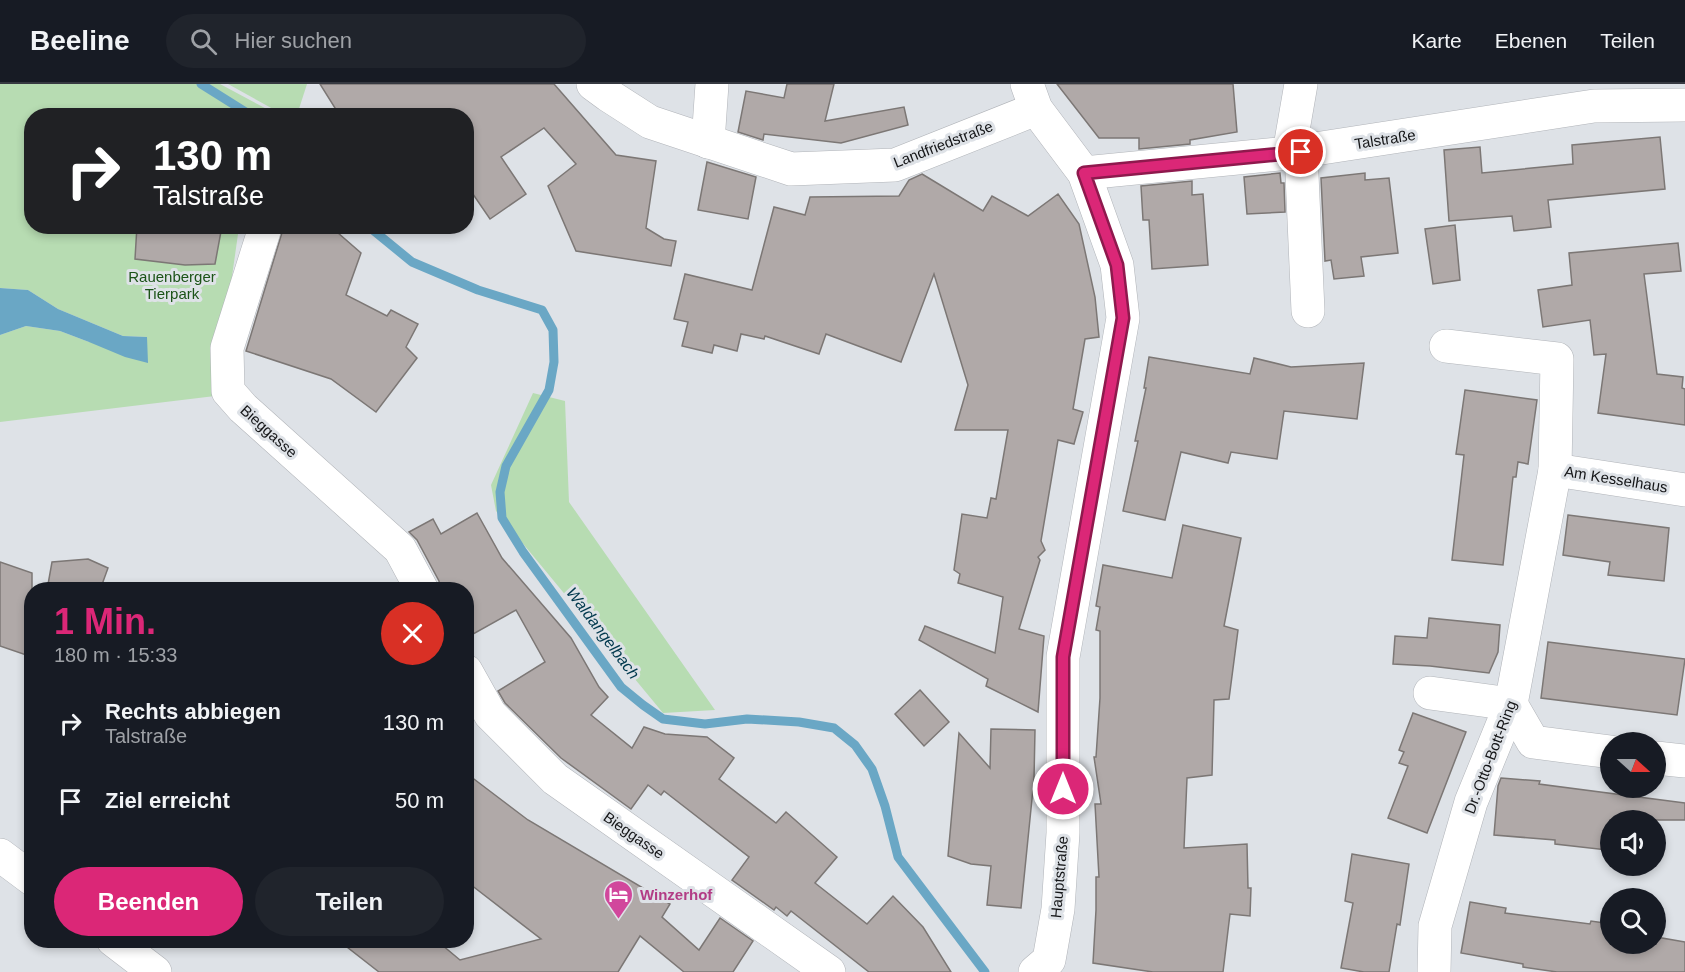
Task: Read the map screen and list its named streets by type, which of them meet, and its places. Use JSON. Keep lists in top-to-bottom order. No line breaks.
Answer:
{"streets":{"street":["Talstraße","Landfriedstraße","Bieggasse","Am Kesselhaus","Dr.-Otto-Bott-Ring","Hauptstraße"]},"crossings":[["Talstraße","Hauptstraße"],["Landfriedstraße","Hauptstraße"],["Am Kesselhaus","Dr.-Otto-Bott-Ring"]],"water":["Waldangelbach"],"parks":["Rauenberger Tierpark"],"places":{"hotel":["Winzerhof"]},"north":"right","page":{"header":"Beeline","search":"Hier suchen","nav":["Karte","Ebenen","Teilen"],"turn":["130 m","Talstraße"],"heading":["1 Min.","180 m · 15:33"],"list":[{"name":"Rechts abbiegen","note":"Talstraße","value":"130 m"},{"name":"Ziel erreicht","value":"50 m"}],"buttons":["Beenden","Teilen"]}}
